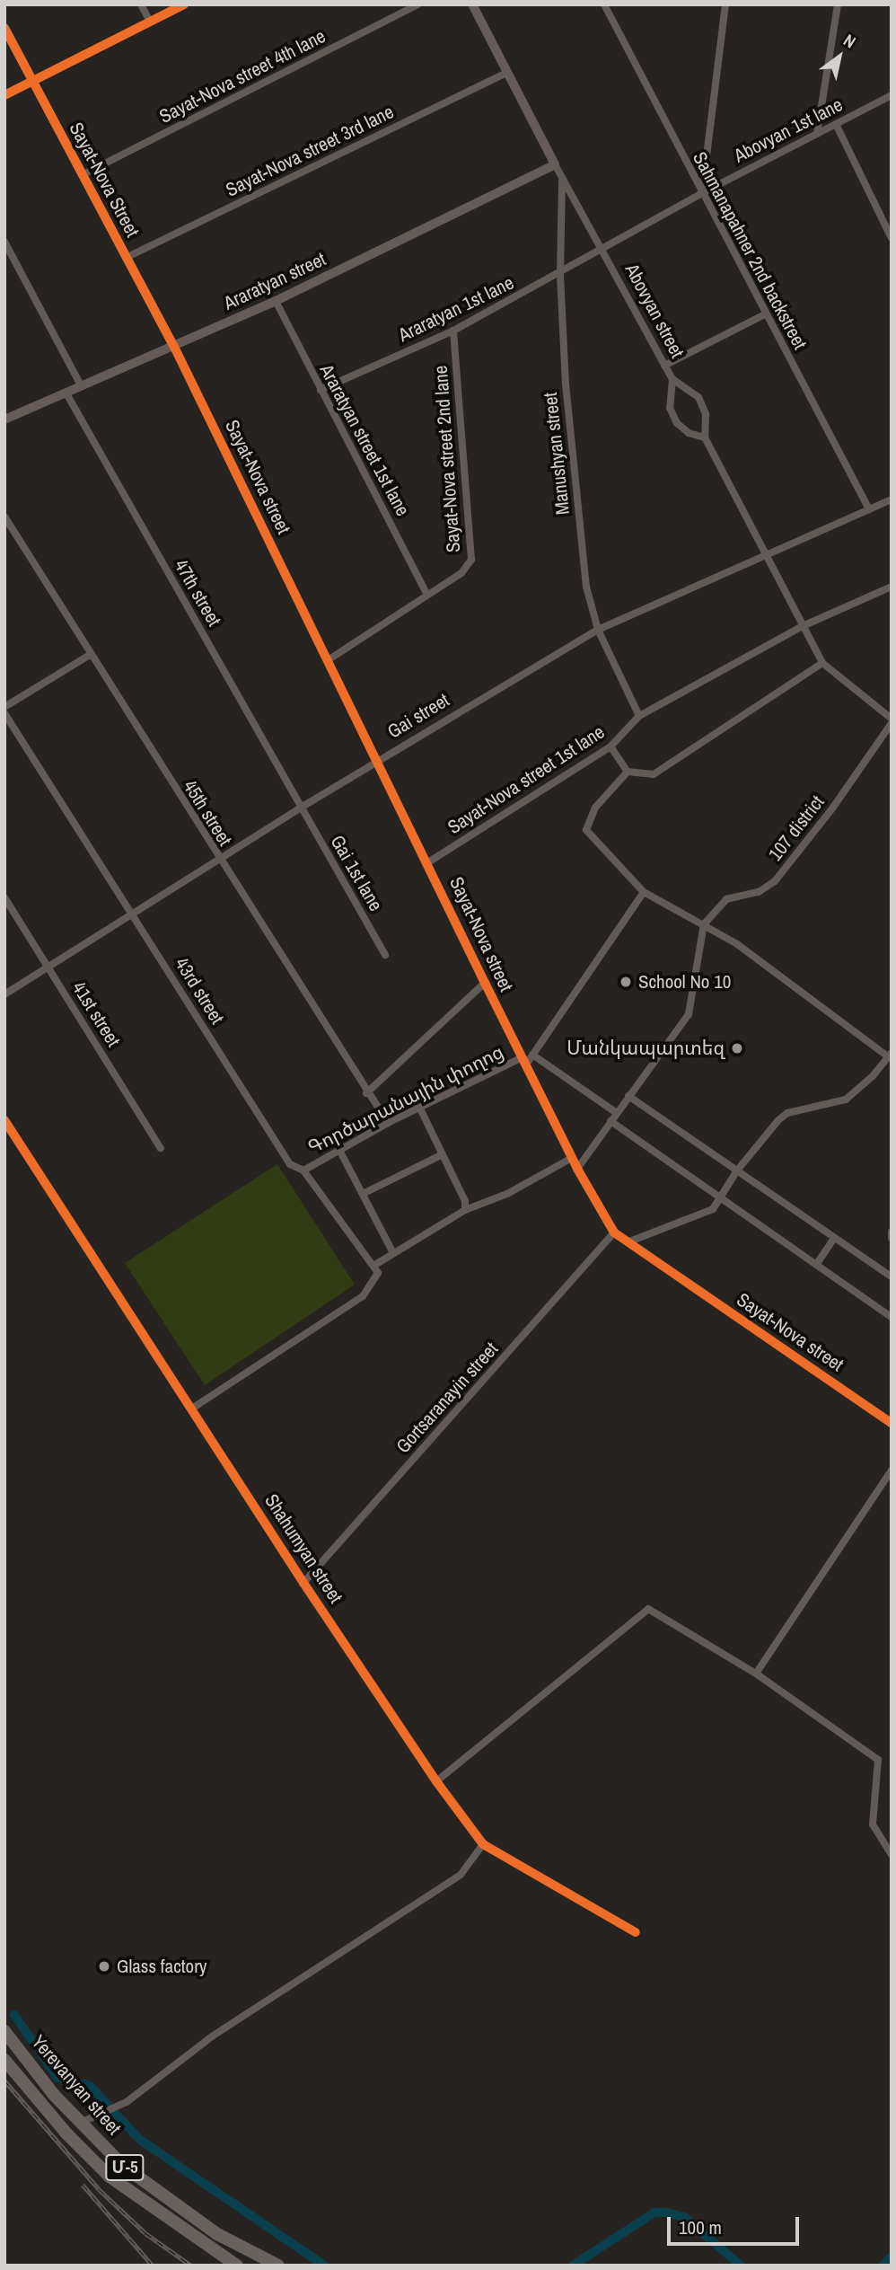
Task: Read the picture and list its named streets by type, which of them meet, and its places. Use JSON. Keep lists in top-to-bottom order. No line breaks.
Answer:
{"streets":{"highway":["Yerevanyan street","Մ-5"],"main road":["Sayat-Nova Street","Araratyan street","Abovyan street"],"street":["Sayat-Nova street 4th lane","Abovyan 1st lane","Sayat-Nova street 3rd lane","Sahmanapahner 2nd backstreet","Araratyan 1st lane","Araratyan street 1st lane","Manushyan street","Sayat-Nova street 2nd lane","Sayat-Nova street","47th street","Gai street","Sayat-Nova street 1st lane","45th street","107 district","Gai 1st lane","43rd street","41st street","Գործարանային փողոց","Gortsaranayin street","Shahumyan street"]},"crossings":[["Sayat-Nova street 4th lane","Sayat-Nova Street"],["Abovyan 1st lane","Sahmanapahner 2nd backstreet"],["Abovyan 1st lane","Araratyan 1st lane"],["Abovyan 1st lane","Abovyan street"],["Sayat-Nova street 3rd lane","Sayat-Nova Street"],["Sayat-Nova street 3rd lane","Abovyan street"],["Sayat-Nova Street","Araratyan street"],["Sayat-Nova Street","Sayat-Nova street"],["Araratyan street","Abovyan street"],["Araratyan street","Araratyan street 1st lane"],["Araratyan street","Sayat-Nova street"],["Araratyan street","47th street"],["Araratyan 1st lane","Abovyan street"],["Araratyan 1st lane","Araratyan street 1st lane"],["Araratyan 1st lane","Manushyan street"],["Araratyan 1st lane","Sayat-Nova street 2nd lane"],["Abovyan street","Manushyan street"],["Abovyan street","Gai street"],["Abovyan street","Sayat-Nova street 1st lane"],["Araratyan street 1st lane","Sayat-Nova street 2nd lane"],["Manushyan street","Gai street"],["Manushyan street","Sayat-Nova street 1st lane"],["Sayat-Nova street 2nd lane","Sayat-Nova street"],["Sayat-Nova street","Gai street"],["Sayat-Nova street","Sayat-Nova street 1st lane"],["Sayat-Nova street","Գործարանային փողոց"],["Sayat-Nova street","Gortsaranayin street"],["47th street","Gai street"],["47th street","Gai 1st lane"],["Gai street","45th street"],["Gai street","Gai 1st lane"],["Gai street","43rd street"],["Gai street","41st street"],["45th street","Գործարանային փողոց"],["43rd street","Գործարանային փողոց"],["Gortsaranayin street","Shahumyan street"]],"places":["School No 10","Մանկապարտեզ","Glass factory"],"scale_bar":"100 m","north":"top right"}
